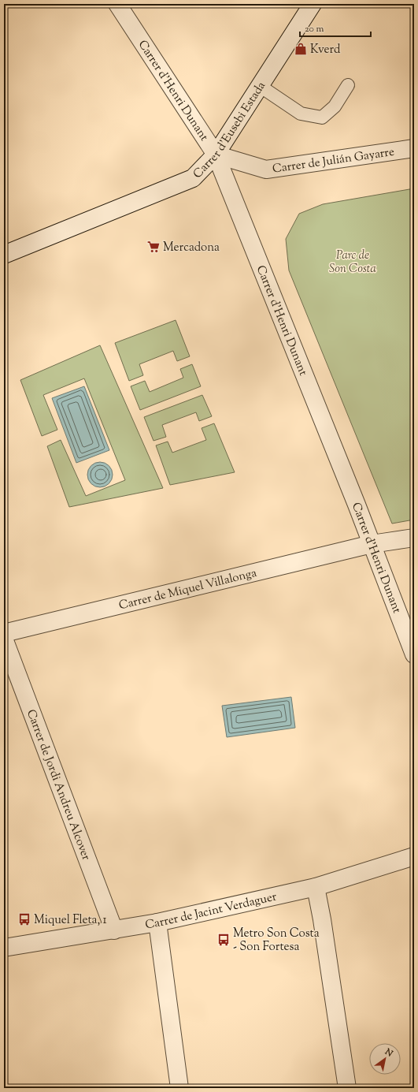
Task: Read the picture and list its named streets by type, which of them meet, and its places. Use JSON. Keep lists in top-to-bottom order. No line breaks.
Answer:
{"streets":{"street":["Carrer d'Henri Dunant","Carrer d'Eusebi Estada","Carrer de Julián Gayarre","Carrer de Miquel Villalonga","Carrer de Jordi Andreu Alcover","Carrer de Jacint Verdaguer"]},"crossings":[["Carrer d'Henri Dunant","Carrer d'Eusebi Estada"],["Carrer d'Henri Dunant","Carrer de Julián Gayarre"],["Carrer d'Henri Dunant","Carrer de Miquel Villalonga"],["Carrer d'Eusebi Estada","Carrer de Julián Gayarre"],["Carrer de Jordi Andreu Alcover","Carrer de Jacint Verdaguer"]],"parks":["Parc de Son Costa"],"places":{"shop":["Kverd"],"supermarket":["Mercadona"],"bus stop":["Miquel Fleta, 1","Metro Son Costa - Son Fortesa"]},"scale_bar":"20 m","north":"top right"}
